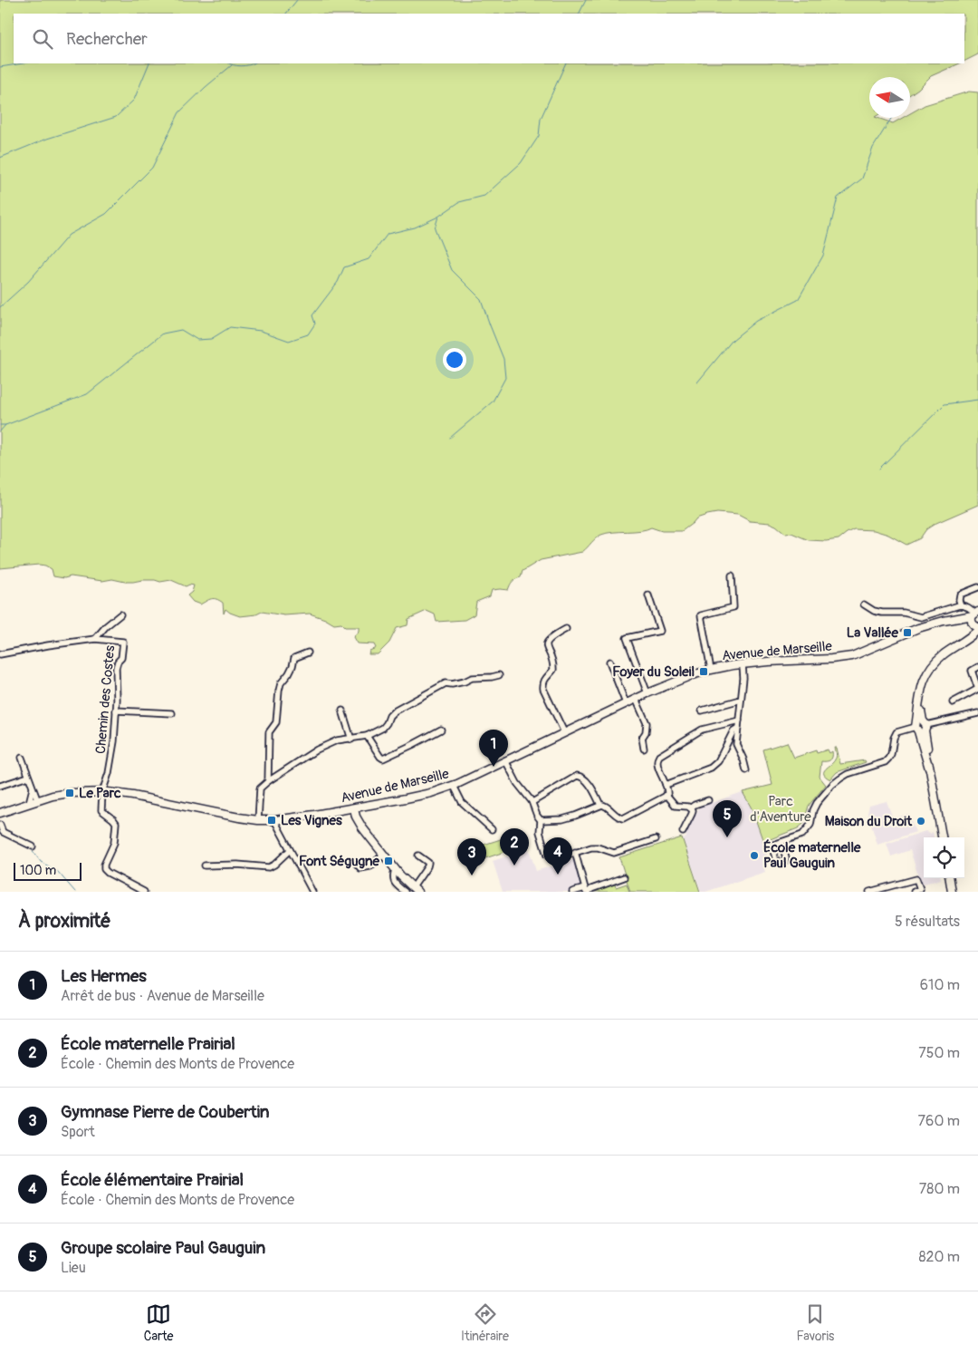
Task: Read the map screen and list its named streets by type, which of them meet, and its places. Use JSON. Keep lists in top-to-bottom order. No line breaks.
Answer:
{"streets":{"street":["Avenue de Marseille","Chemin des Costes"]},"crossings":[["Avenue de Marseille","Chemin des Costes"]],"parks":["Parc d'Aventure"],"places":{"transit":["La Vallée","Foyer du Soleil","Le Parc","Les Vignes","Font Ségugne"],"other":["Maison du Droit","École maternelle Paul Gauguin"]},"scale_bar":"100 m","north":"left","page":{"search":"Rechercher","pins":["1","5","2","4","3"],"scale":"100 m","heading":["À proximité","5 résultats"],"list":[{"mark":"1","name":"Les Hermes","note":"Arrêt de bus · Avenue de Marseille","value":"610 m"},{"mark":"2","name":"École maternelle Prairial","note":"École · Chemin des Monts de Provence","value":"750 m"},{"mark":"3","name":"Gymnase Pierre de Coubertin","note":"Sport","value":"760 m"},{"mark":"4","name":"École élémentaire Prairial","note":"École · Chemin des Monts de Provence","value":"780 m"},{"mark":"5","name":"Groupe scolaire Paul Gauguin","note":"Lieu","value":"820 m"}],"nav":["Carte","Itinéraire","Favoris"]}}
